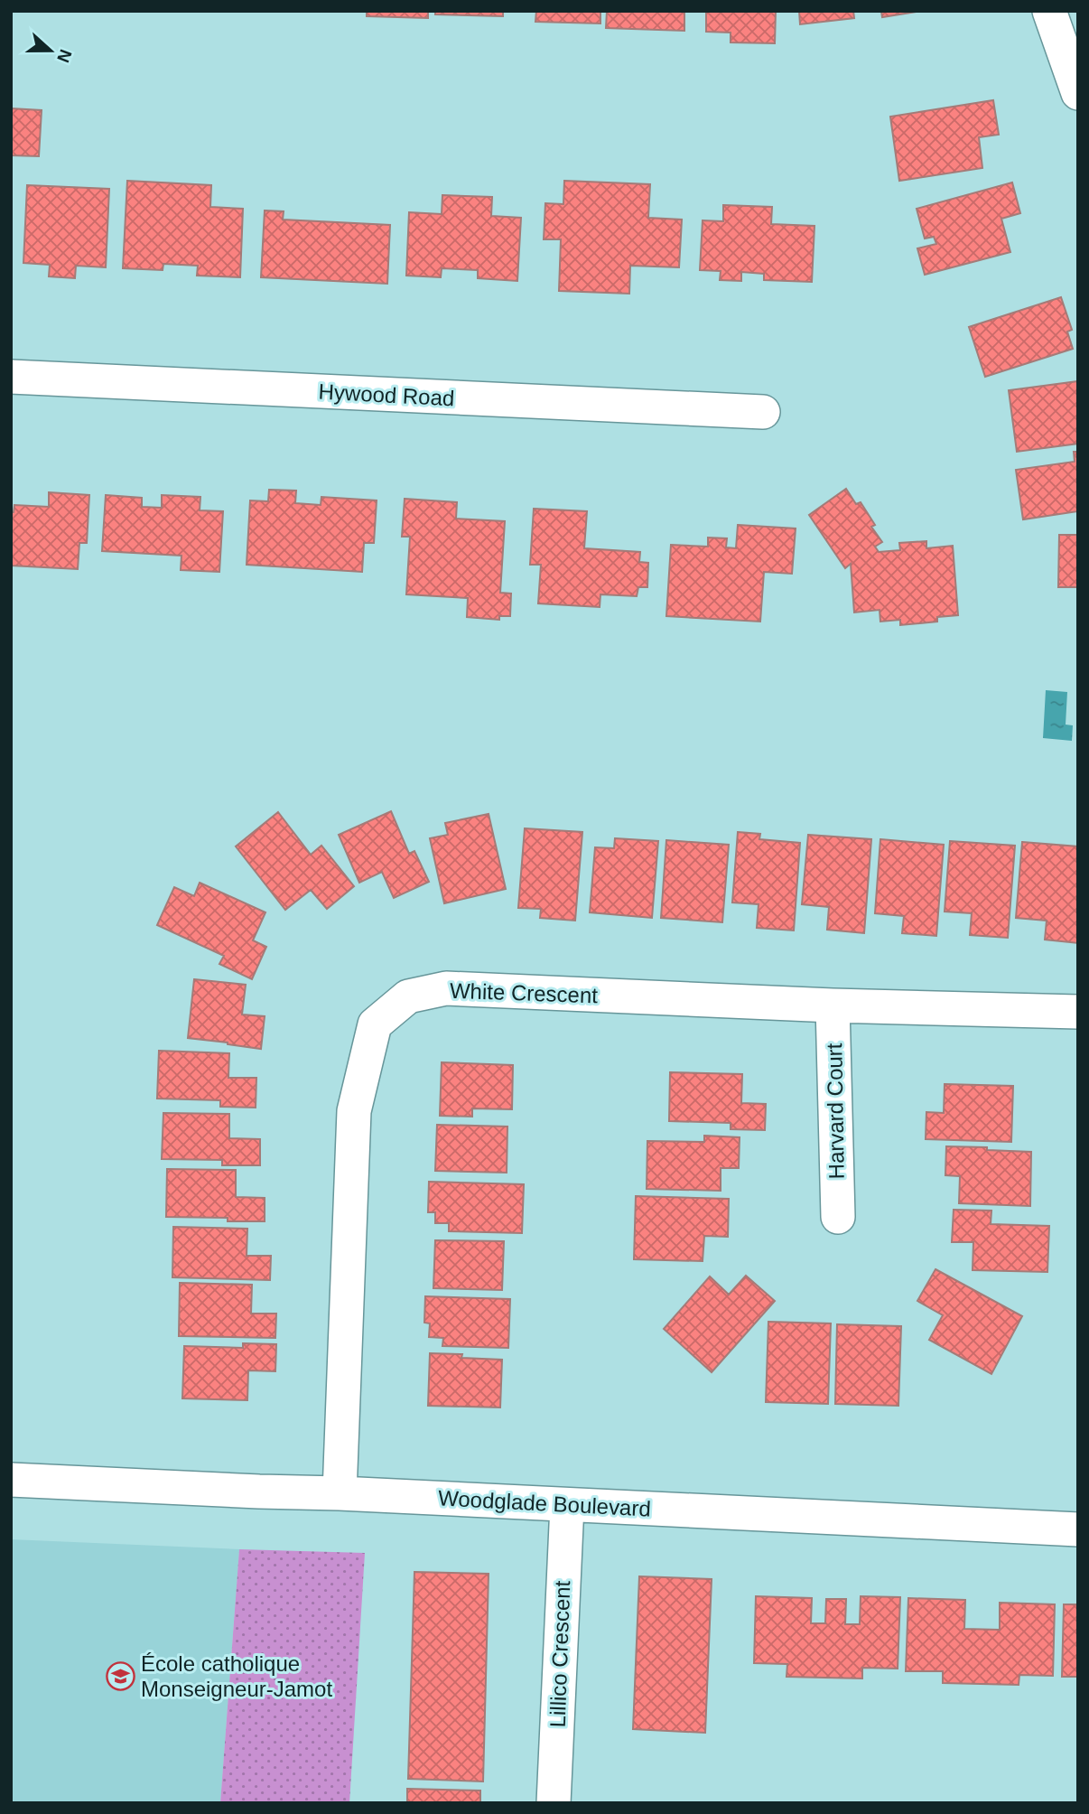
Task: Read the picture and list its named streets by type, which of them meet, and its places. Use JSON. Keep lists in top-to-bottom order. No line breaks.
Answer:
{"streets":{"street":["Hywood Road","White Crescent","Harvard Court","Woodglade Boulevard","Lillico Crescent"]},"crossings":[["White Crescent","Harvard Court"],["White Crescent","Woodglade Boulevard"],["Woodglade Boulevard","Lillico Crescent"]],"places":{"school or university":["École catholique Monseigneur-Jamot"]},"north":"right"}
